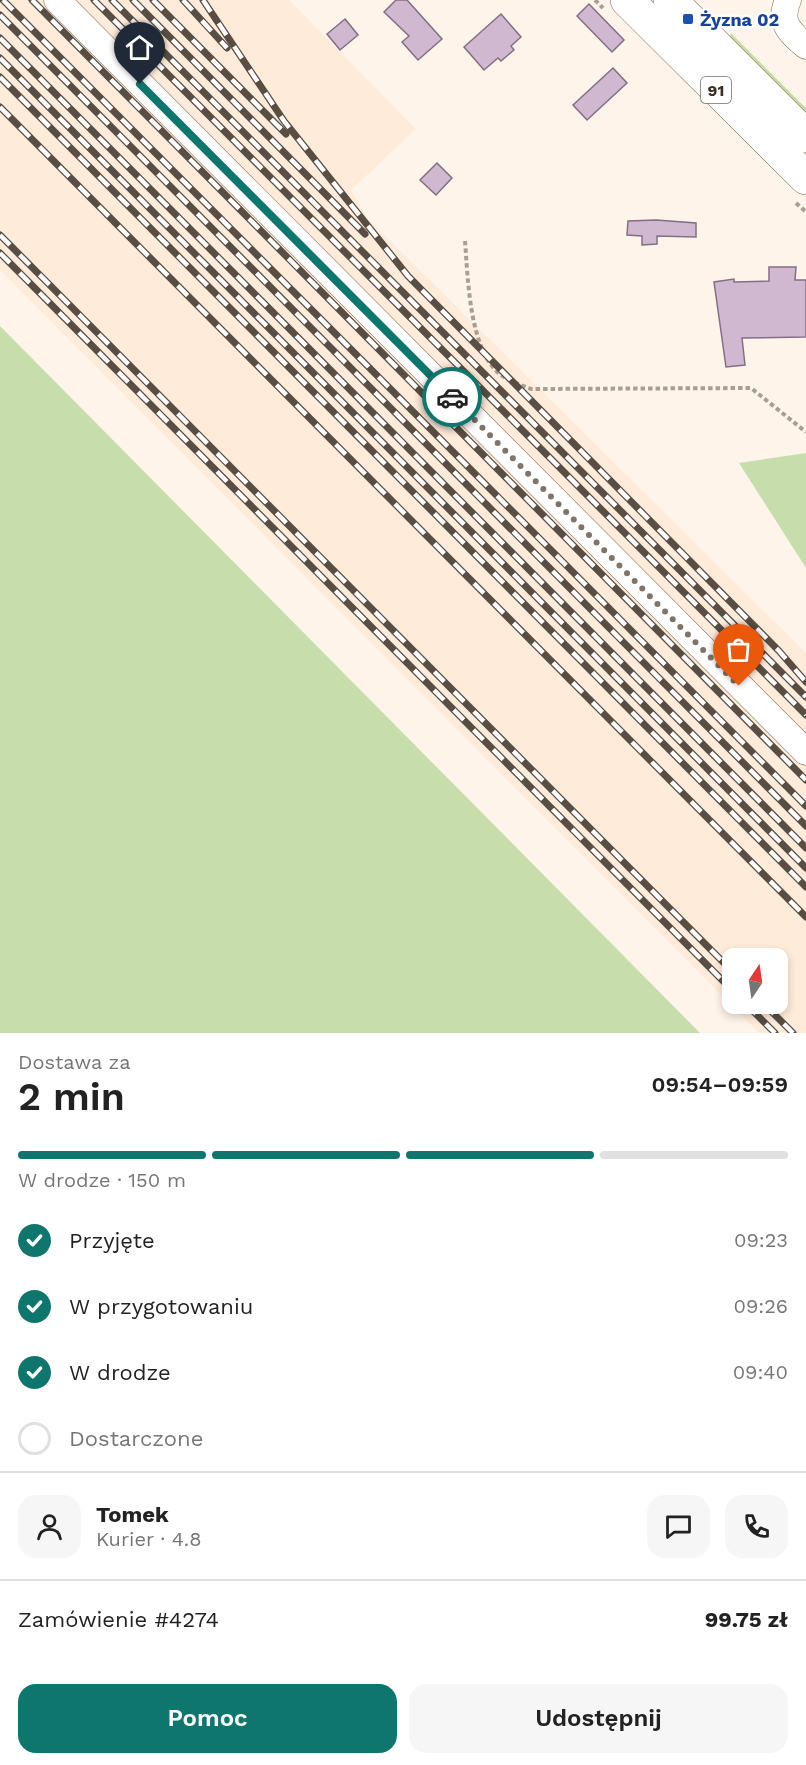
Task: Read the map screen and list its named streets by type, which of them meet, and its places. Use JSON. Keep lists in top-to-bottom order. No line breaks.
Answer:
{"streets":{"main road":["91"]},"places":{"transit":["Żyzna 02"]},"north":"top","page":{"heading":["2 min","Dostawa za","09:54–09:59"],"panel":["Tomek","Kurier · 4.8","Zamówienie #4274","99.75 zł"],"bar":"W drodze · 150 m","list":[["Przyjęte","09:23"],["W przygotowaniu","09:26"],["W drodze","09:40"],"Dostarczone"],"buttons":["Pomoc","Udostępnij"]}}
